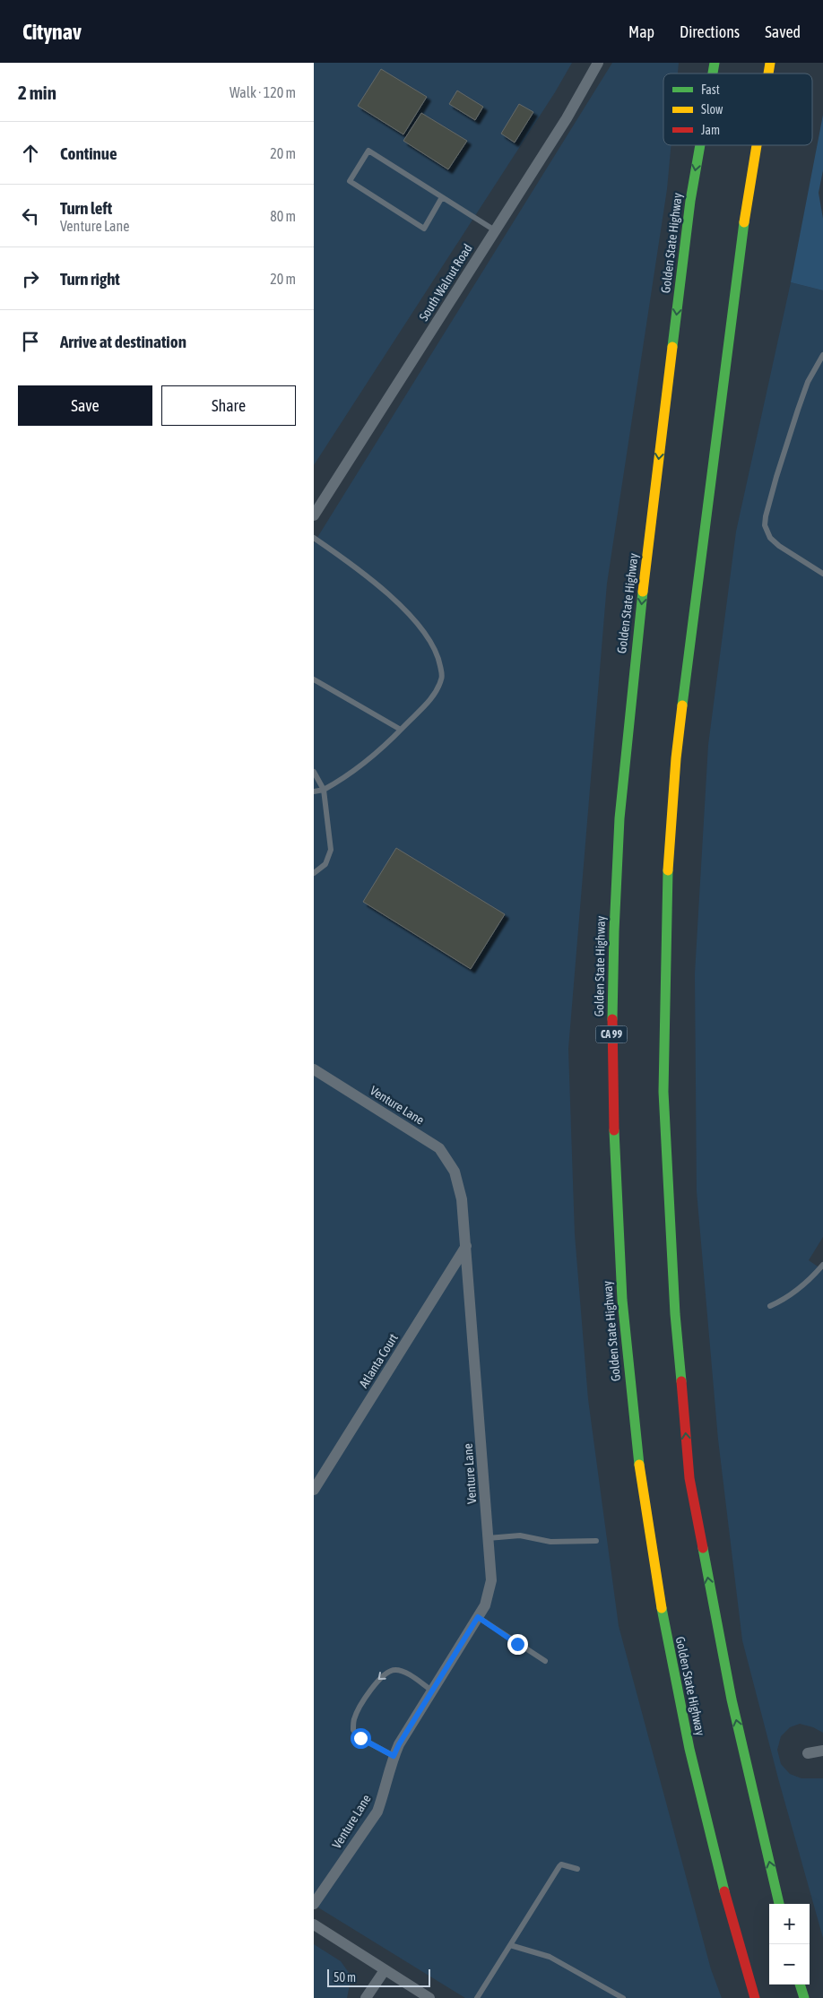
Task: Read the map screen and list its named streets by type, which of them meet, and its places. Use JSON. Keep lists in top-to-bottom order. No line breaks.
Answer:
{"streets":{"highway":["Golden State Highway","CA 99"],"street":["South Walnut Road","Venture Lane","Atlanta Court"]},"crossings":[["Venture Lane","Atlanta Court"]],"legend":["Fast","Slow","Jam"],"scale_bar":"50 m","page":{"header":"Citynav","nav":["Map","Directions","Saved"],"heading":["2 min","Walk · 120 m"],"list":[["Continue","20 m"],["Turn left","Venture Lane","80 m"],["Turn right","20 m"],"Arrive at destination"],"buttons":["Save","Share"],"map_buttons":["+","−"],"scale":"50 m"}}
